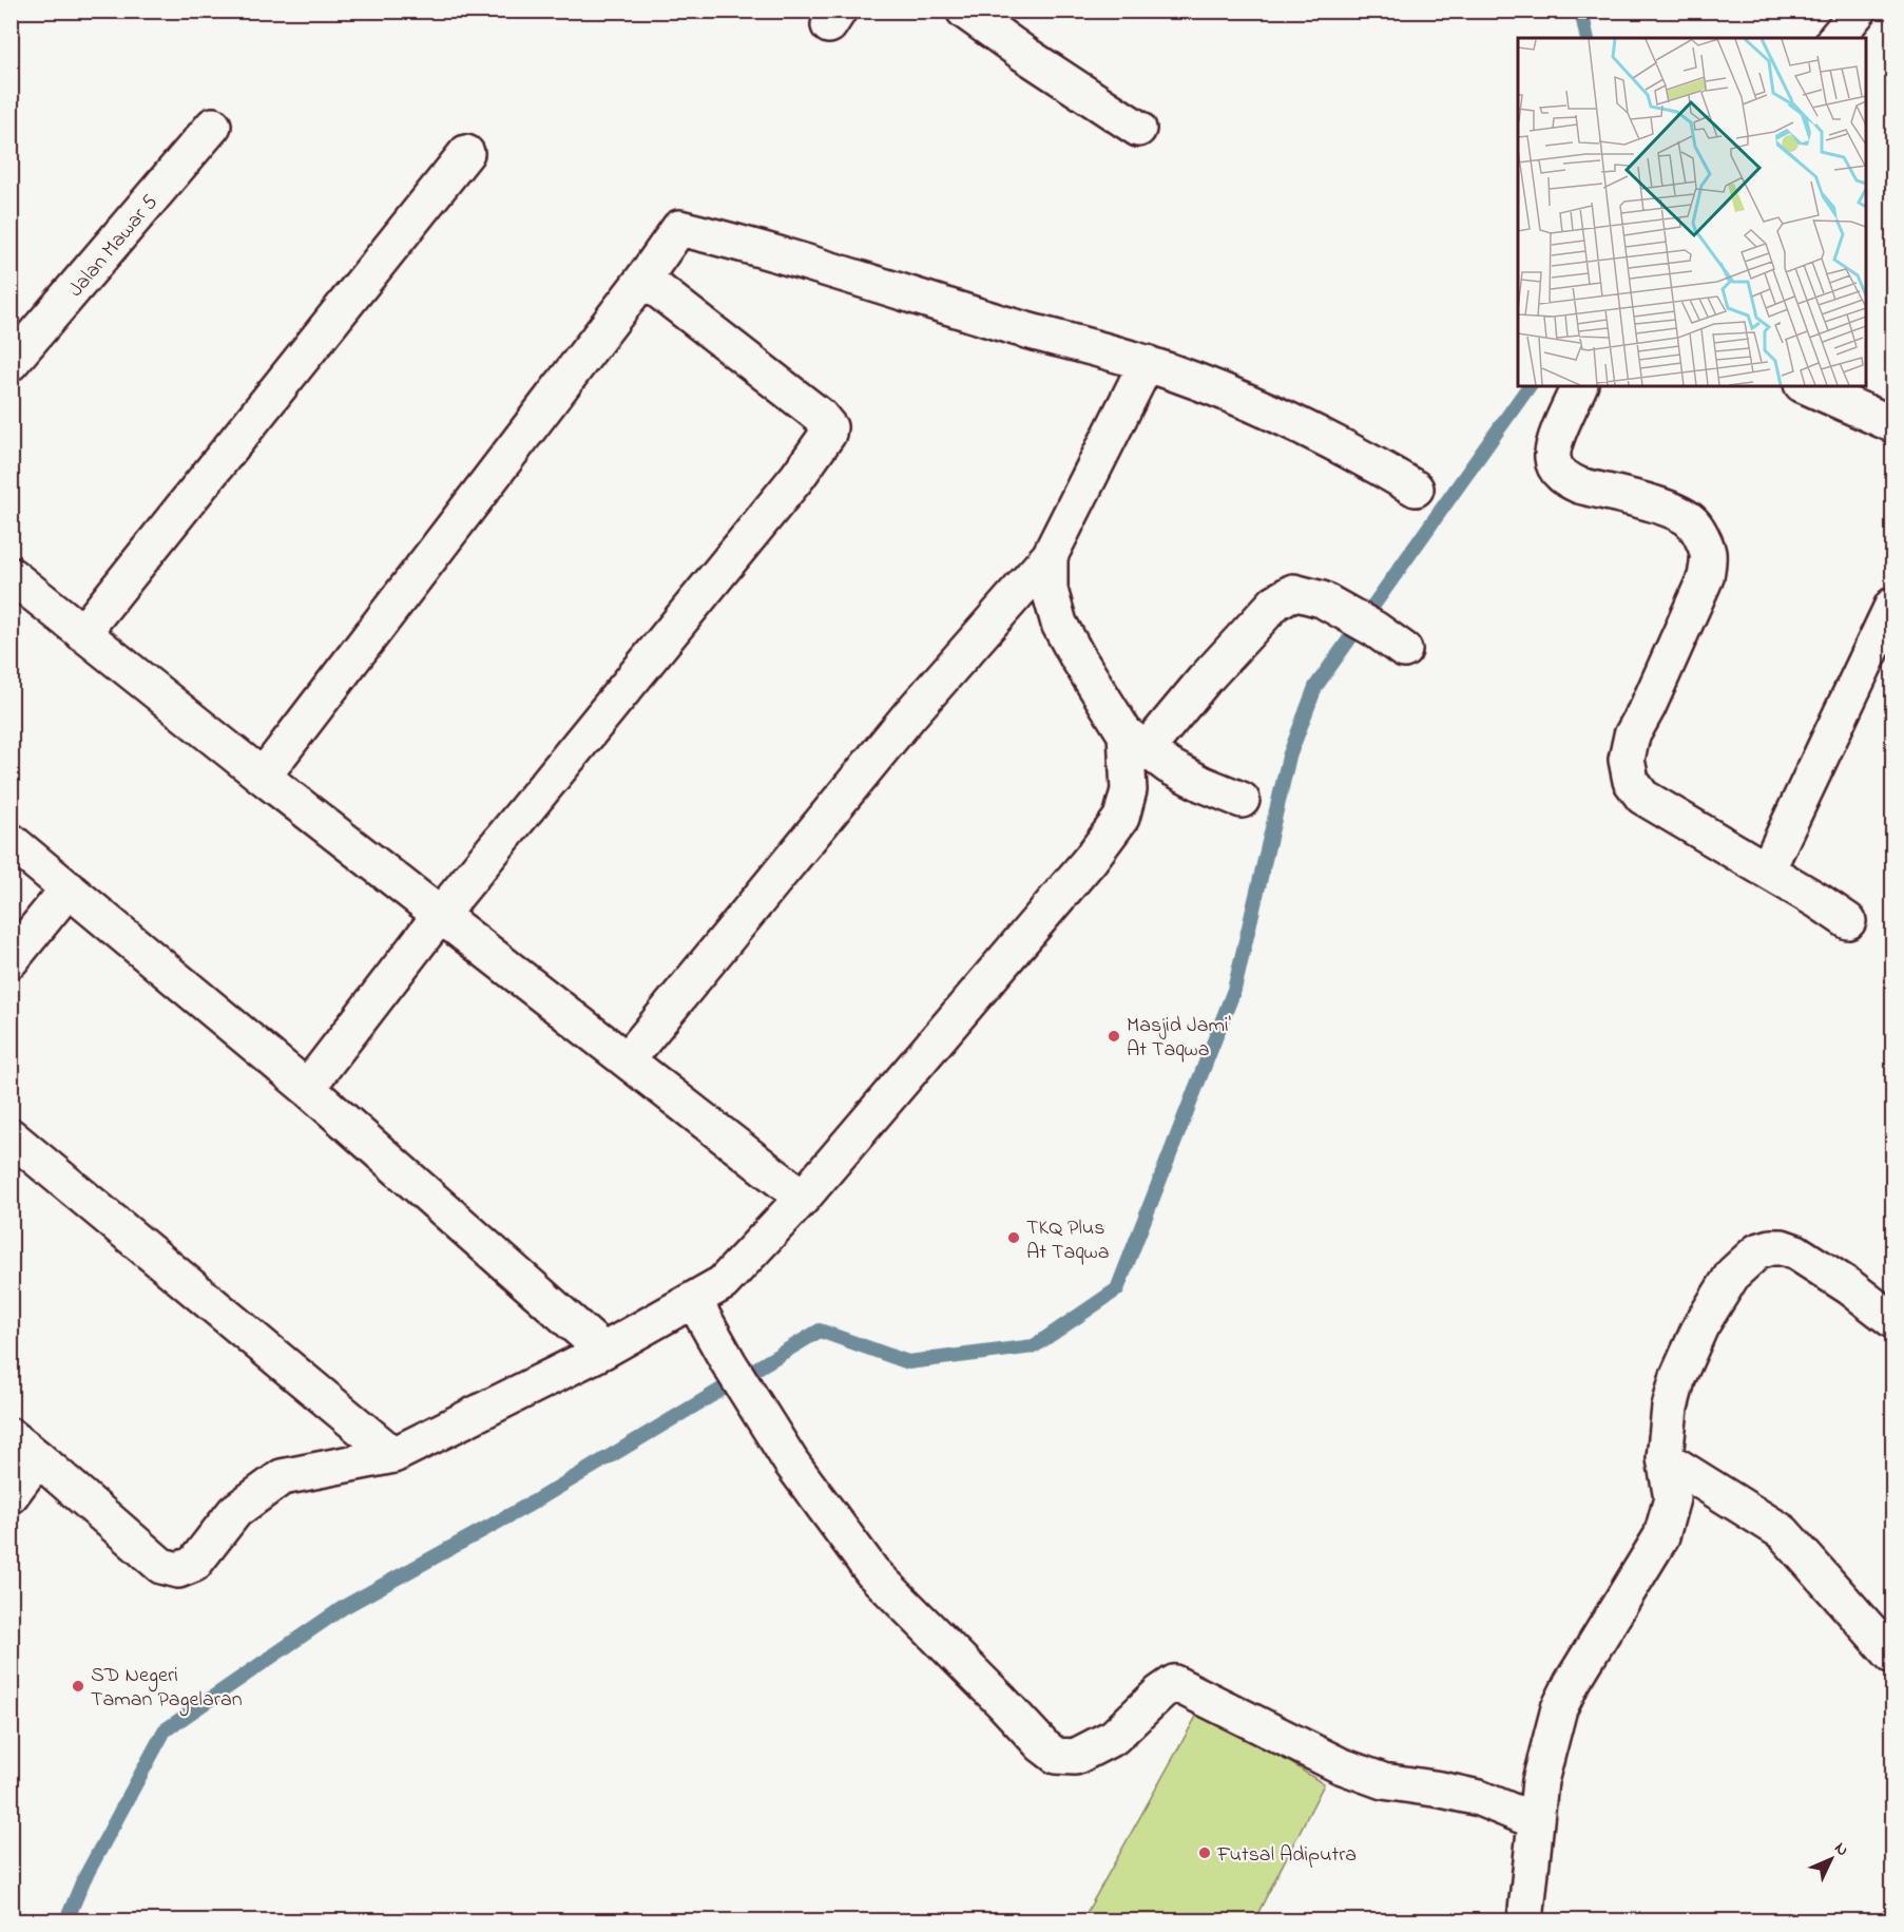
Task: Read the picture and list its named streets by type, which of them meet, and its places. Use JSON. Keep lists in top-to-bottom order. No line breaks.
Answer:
{"streets":{"street":["Jalan Mawar 5"]},"places":["Masjid Jami' At Taqwa","TKQ Plus At Taqwa","SD Negeri Taman Pagelaran","Futsal Adiputra"],"north":"top right"}
